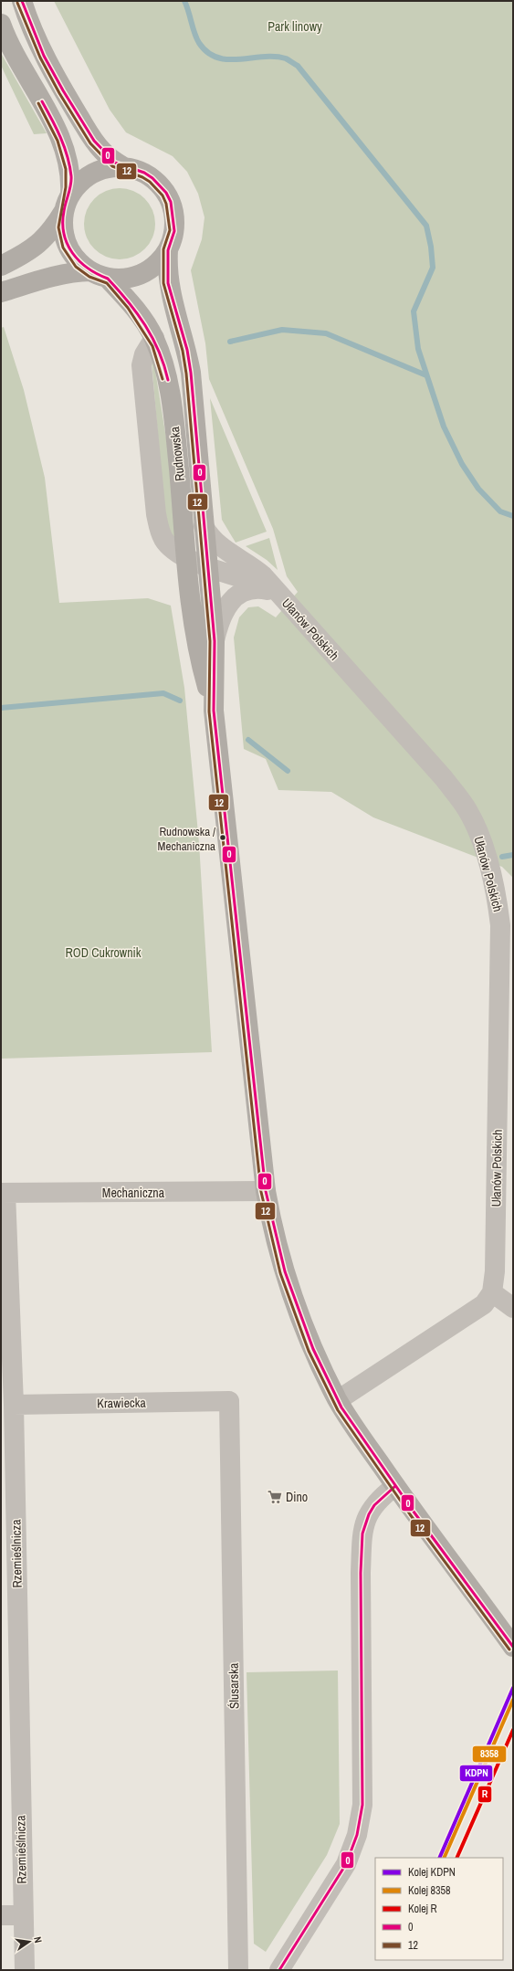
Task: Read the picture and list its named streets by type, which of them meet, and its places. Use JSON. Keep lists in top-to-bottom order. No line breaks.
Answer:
{"streets":{"main road":["Rudnowska"],"street":["Ułanów Polskich","Mechaniczna","Krawiecka","Rzemieślnicza","Ślusarska"]},"crossings":[["Rudnowska","Ułanów Polskich"],["Rudnowska","Mechaniczna"],["Mechaniczna","Rzemieślnicza"],["Krawiecka","Rzemieślnicza"],["Krawiecka","Ślusarska"]],"parks":["Park linowy","ROD Cukrownik"],"places":{"other":["Rudnowska / Mechaniczna"],"supermarket":["Dino"]},"lines":["transit line 0","transit line 12","rail line KDPN","rail line 8358","rail line R"],"legend":["Kolej KDPN","Kolej 8358","Kolej R","0","12"],"north":"right"}
